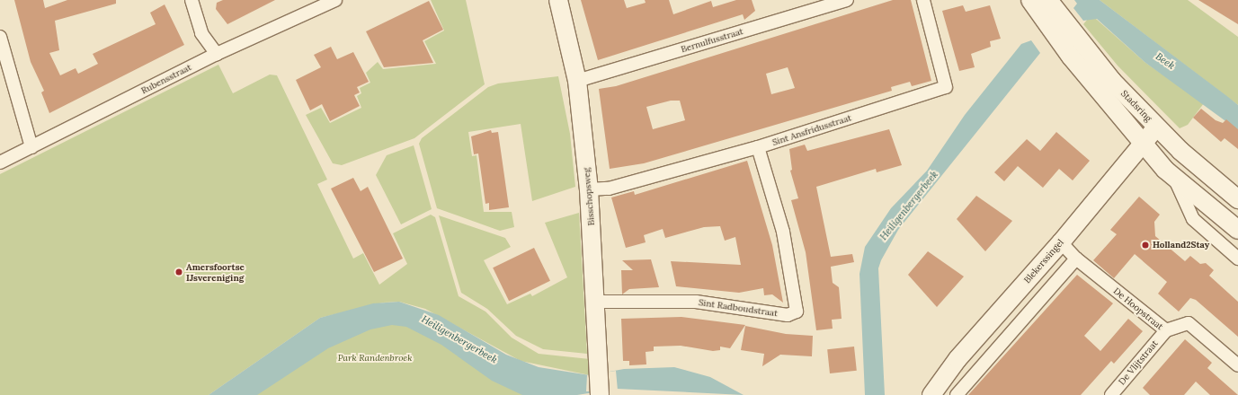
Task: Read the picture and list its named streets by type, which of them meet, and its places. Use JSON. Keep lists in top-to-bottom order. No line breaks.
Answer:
{"streets":{"street":["Bernulfusstraat","Rubensstraat","Stadsring","Sint Ansfridusstraat","Bisschopsweg","Blekerssingel","Sint Radboudstraat","De Hoopstraat","De Vlijtstraat"]},"crossings":[["Bernulfusstraat","Bisschopsweg"],["Stadsring","Blekerssingel"],["Sint Ansfridusstraat","Bisschopsweg"],["Sint Ansfridusstraat","Sint Radboudstraat"],["Bisschopsweg","Sint Radboudstraat"],["Blekerssingel","De Hoopstraat"],["De Hoopstraat","De Vlijtstraat"]],"water":["Beek","Heiligenbergerbeek"],"parks":["Park Randenbroek"],"places":["Holland2Stay","Amersfoortse IJsvereniging"]}
